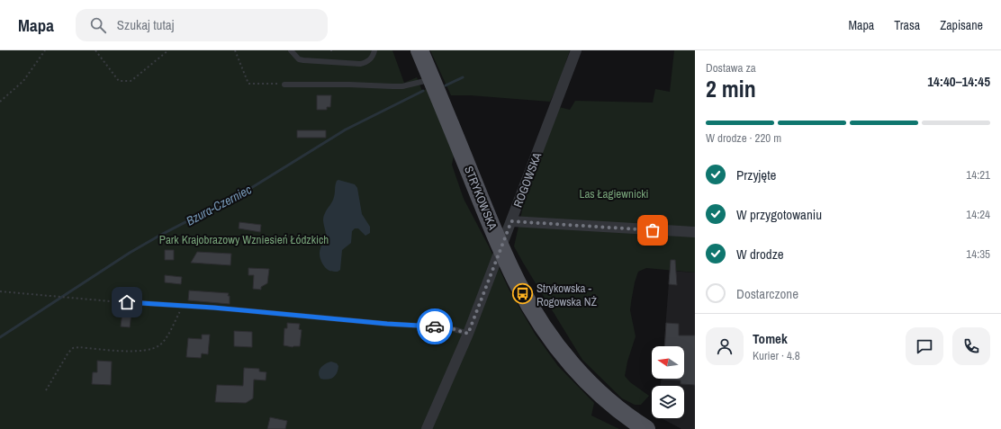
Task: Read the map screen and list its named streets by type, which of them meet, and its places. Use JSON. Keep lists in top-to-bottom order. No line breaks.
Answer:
{"streets":{"main road":["STRYKOWSKA"],"street":["ROGOWSKA"]},"crossings":[["ROGOWSKA","STRYKOWSKA"]],"water":["Bzura-Czerniec"],"parks":["Las Łagiewnicki","Park Krajobrazowy Wzniesień Łódzkich"],"places":{"bus stop":["Strykowska - Rogowska NŻ"]},"north":"left","page":{"header":"Mapa","search":"Szukaj tutaj","nav":["Mapa","Trasa","Zapisane"],"heading":["2 min","Dostawa za","14:40–14:45"],"panel":["Tomek","Kurier · 4.8"],"bar":"W drodze · 220 m","list":[["Przyjęte","14:21"],["W przygotowaniu","14:24"],["W drodze","14:35"],"Dostarczone"]}}
